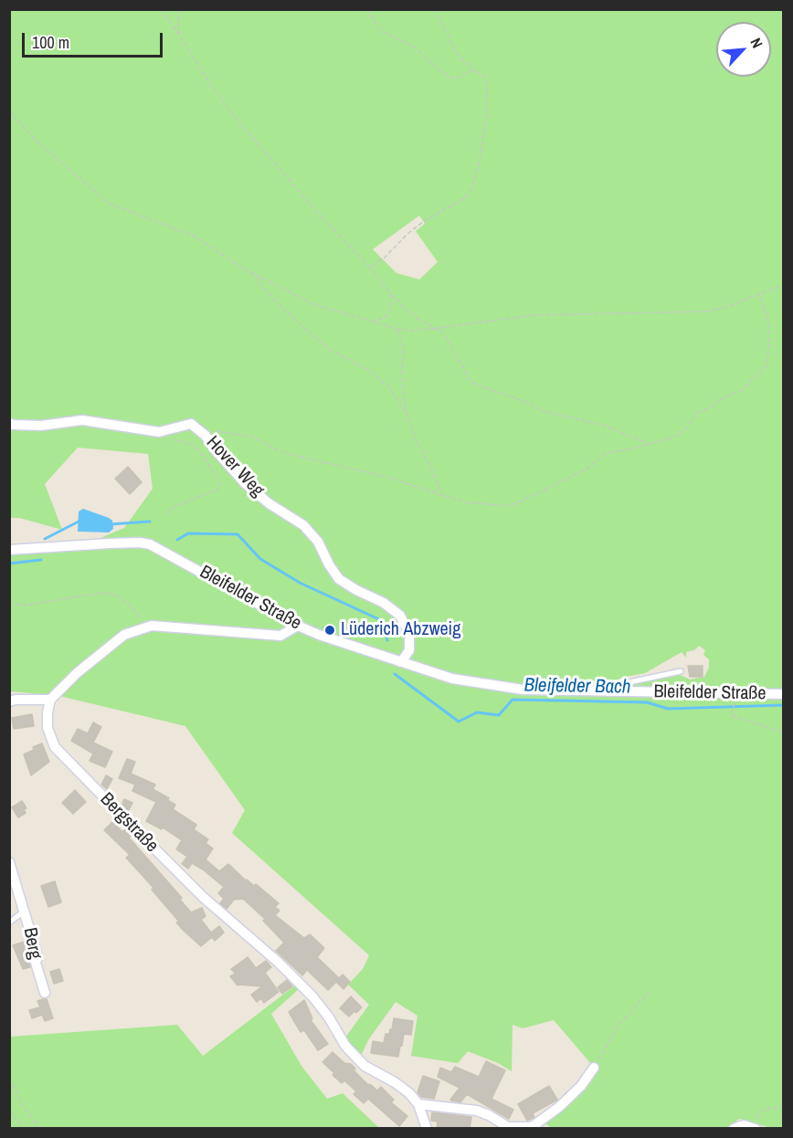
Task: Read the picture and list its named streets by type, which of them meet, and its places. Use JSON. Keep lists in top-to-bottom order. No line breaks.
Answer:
{"streets":{"street":["Hover Weg","Bleifelder Straße","Bergstraße","Berg"]},"crossings":[["Hover Weg","Bleifelder Straße"]],"water":["Bleifelder Bach"],"places":["Lüderich Abzweig"],"scale_bar":"100 m","north":"top right"}
